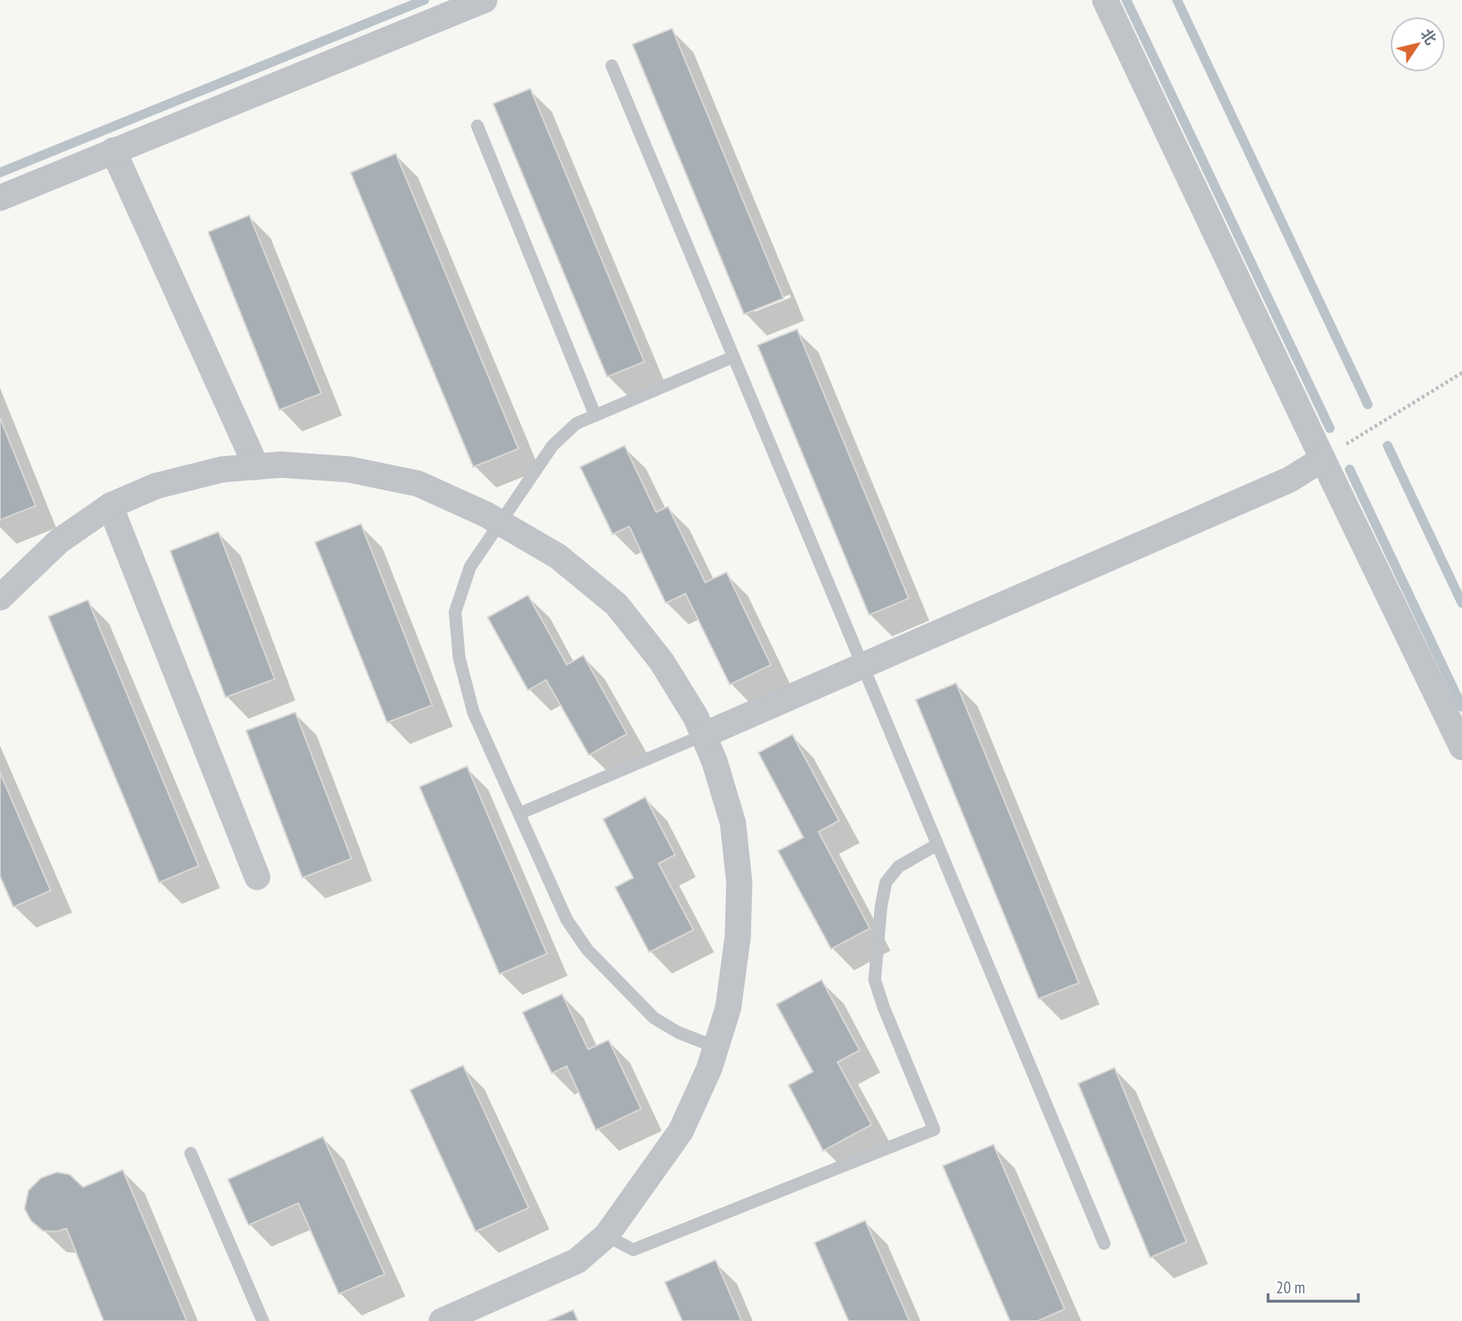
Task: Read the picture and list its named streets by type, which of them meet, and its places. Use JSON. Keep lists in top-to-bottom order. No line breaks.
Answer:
{"scale_bar":"20 m","north":"top right"}
